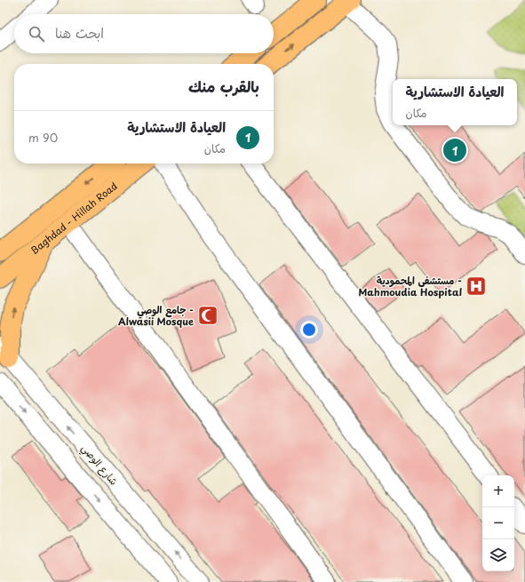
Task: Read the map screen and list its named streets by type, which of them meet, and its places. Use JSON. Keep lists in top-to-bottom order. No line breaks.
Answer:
{"streets":{"main road":["Baghdad - Hillah Road"],"street":["شارع الوصي"]},"places":{"hospital":["مستشفى المحمودية - Mahmoudia Hospital"],"mosque":["جامع الوصي - Alwasii Mosque"]},"page":{"search":"ابحث هنا","heading":"بالقرب منك","popup":["العيادة الاستشارية","مكان"],"list":[{"mark":"1","name":"العيادة الاستشارية","note":"مكان","value":"90 m"}],"pins":"1","map_buttons":["+","−"]}}
